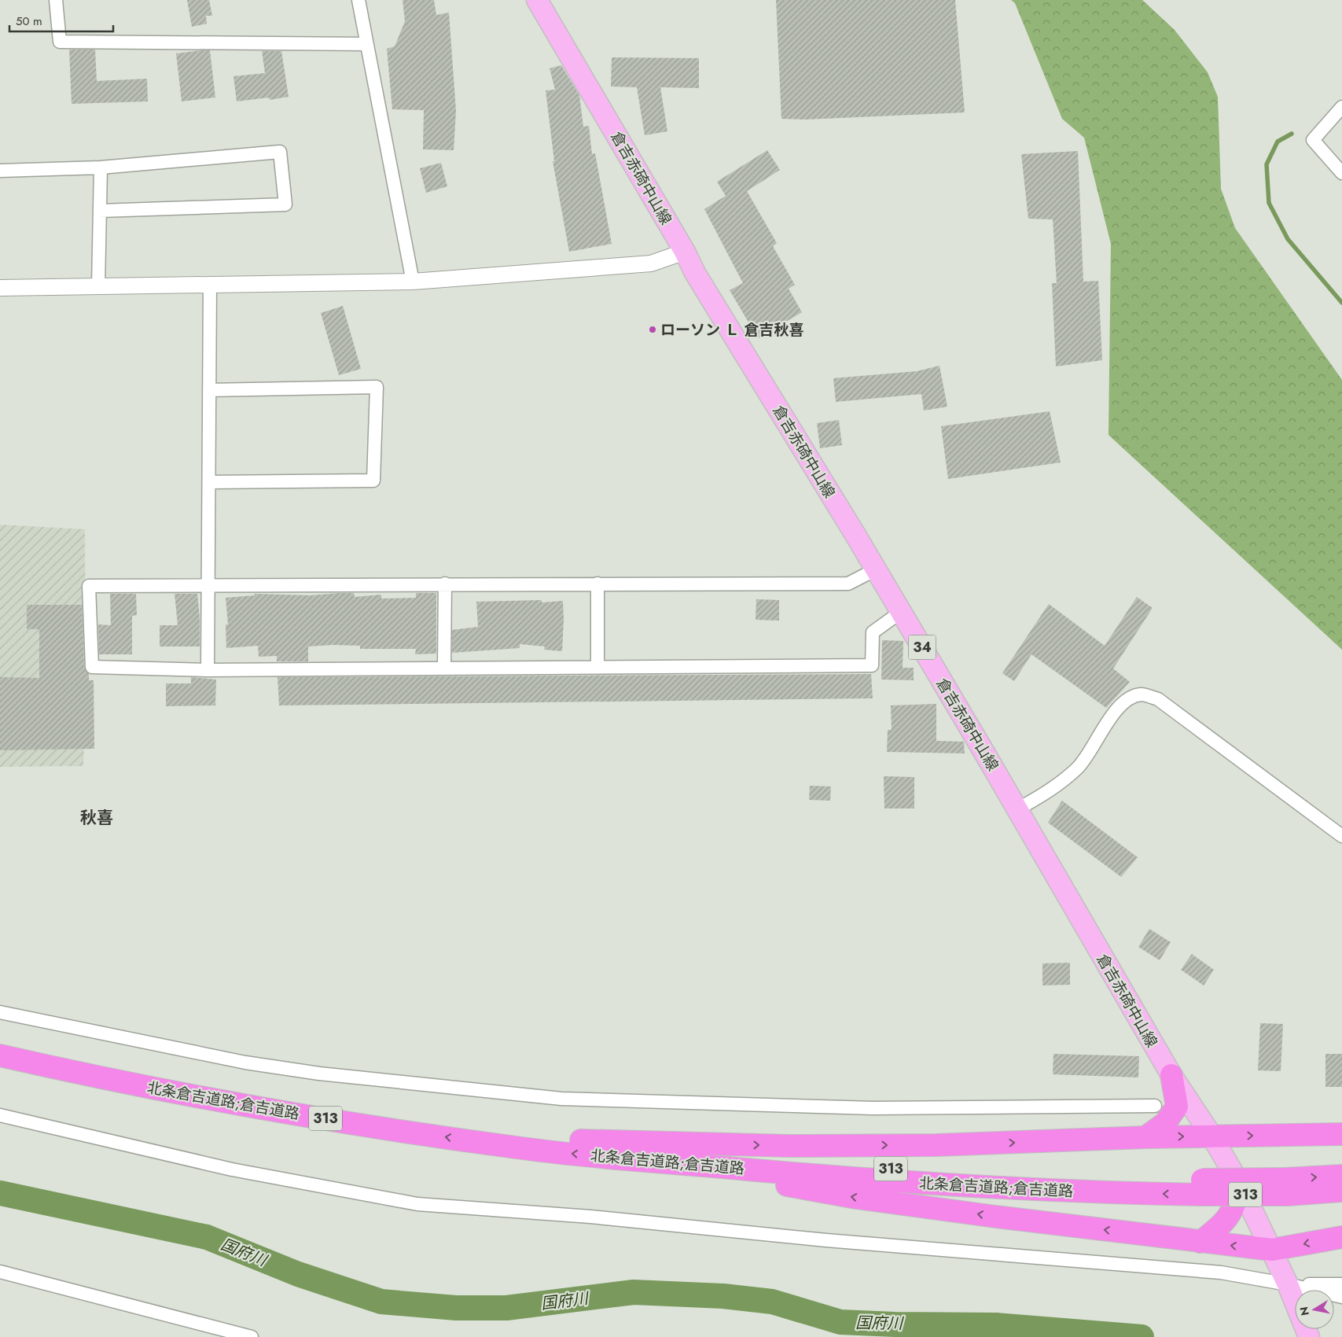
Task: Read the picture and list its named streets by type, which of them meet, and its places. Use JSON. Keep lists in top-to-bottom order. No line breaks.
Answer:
{"streets":{"highway":["北条倉吉道路;倉吉道路","313"],"main road":["倉吉赤碕中山線","34"]},"districts":["秋喜"],"water":["国府川"],"places":["ローソン Ｌ 倉吉秋喜"],"scale_bar":"50 m","north":"left"}
